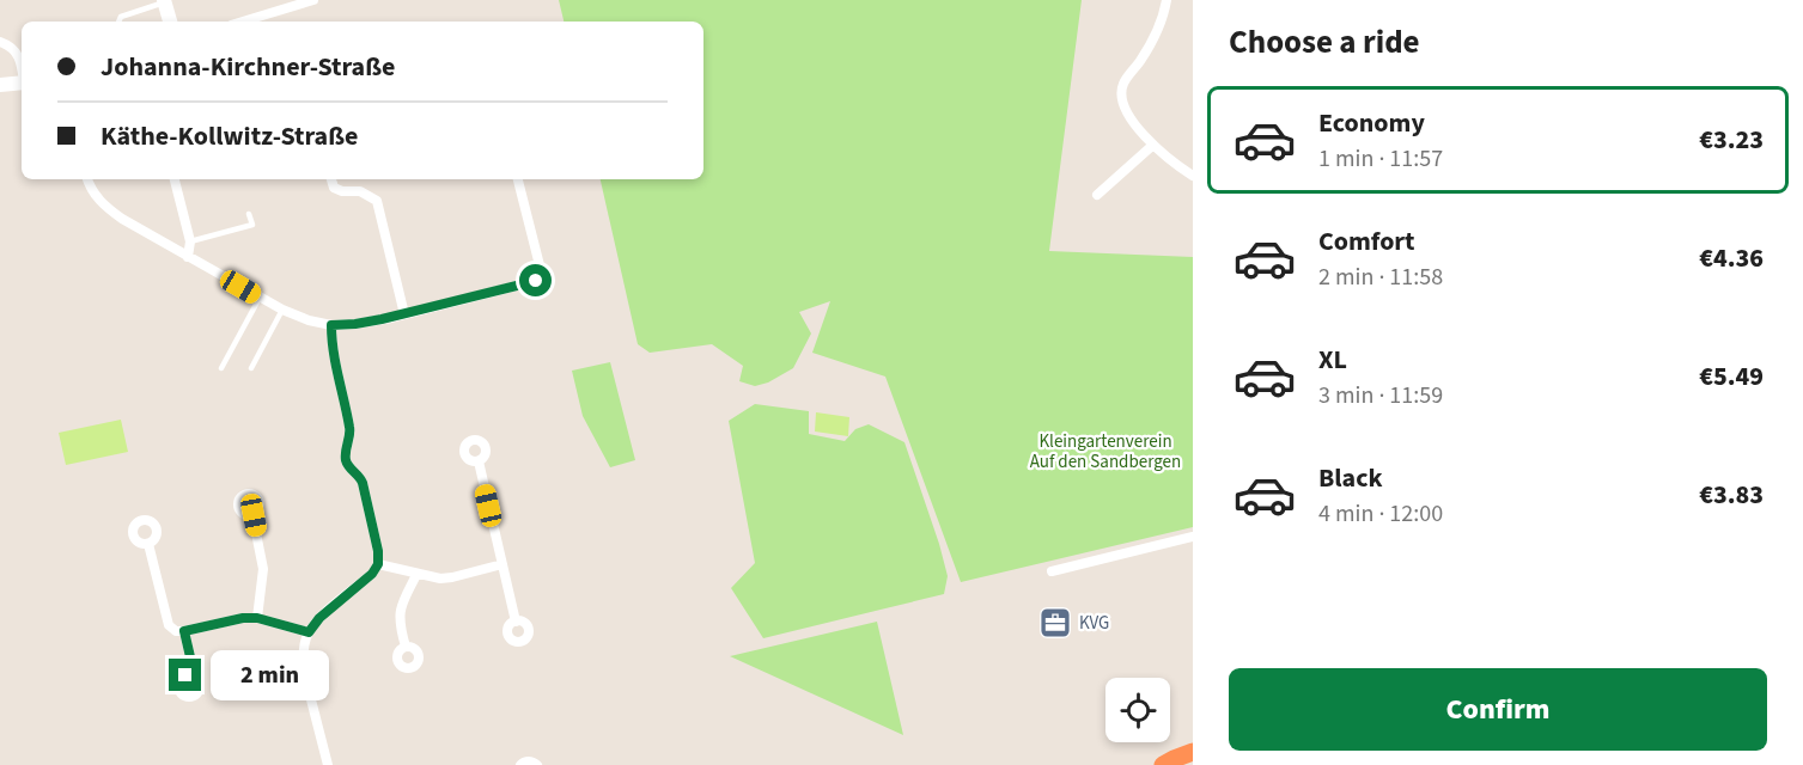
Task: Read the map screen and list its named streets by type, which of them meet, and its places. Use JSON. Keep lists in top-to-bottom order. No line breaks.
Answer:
{"parks":["Kleingartenverein Auf den Sandbergen"],"places":{"office":["KVG"]},"page":{"heading":"Choose a ride","banner":["Johanna-Kirchner-Straße","Käthe-Kollwitz-Straße"],"list":[{"name":"Economy","note":"1 min · 11:57","value":"€3.23"},{"name":"Comfort","note":"2 min · 11:58","value":"€4.36"},{"name":"XL","note":"3 min · 11:59","value":"€5.49"},{"name":"Black","note":"4 min · 12:00","value":"€3.83"}],"bubble":"2 min","buttons":"Confirm"}}
